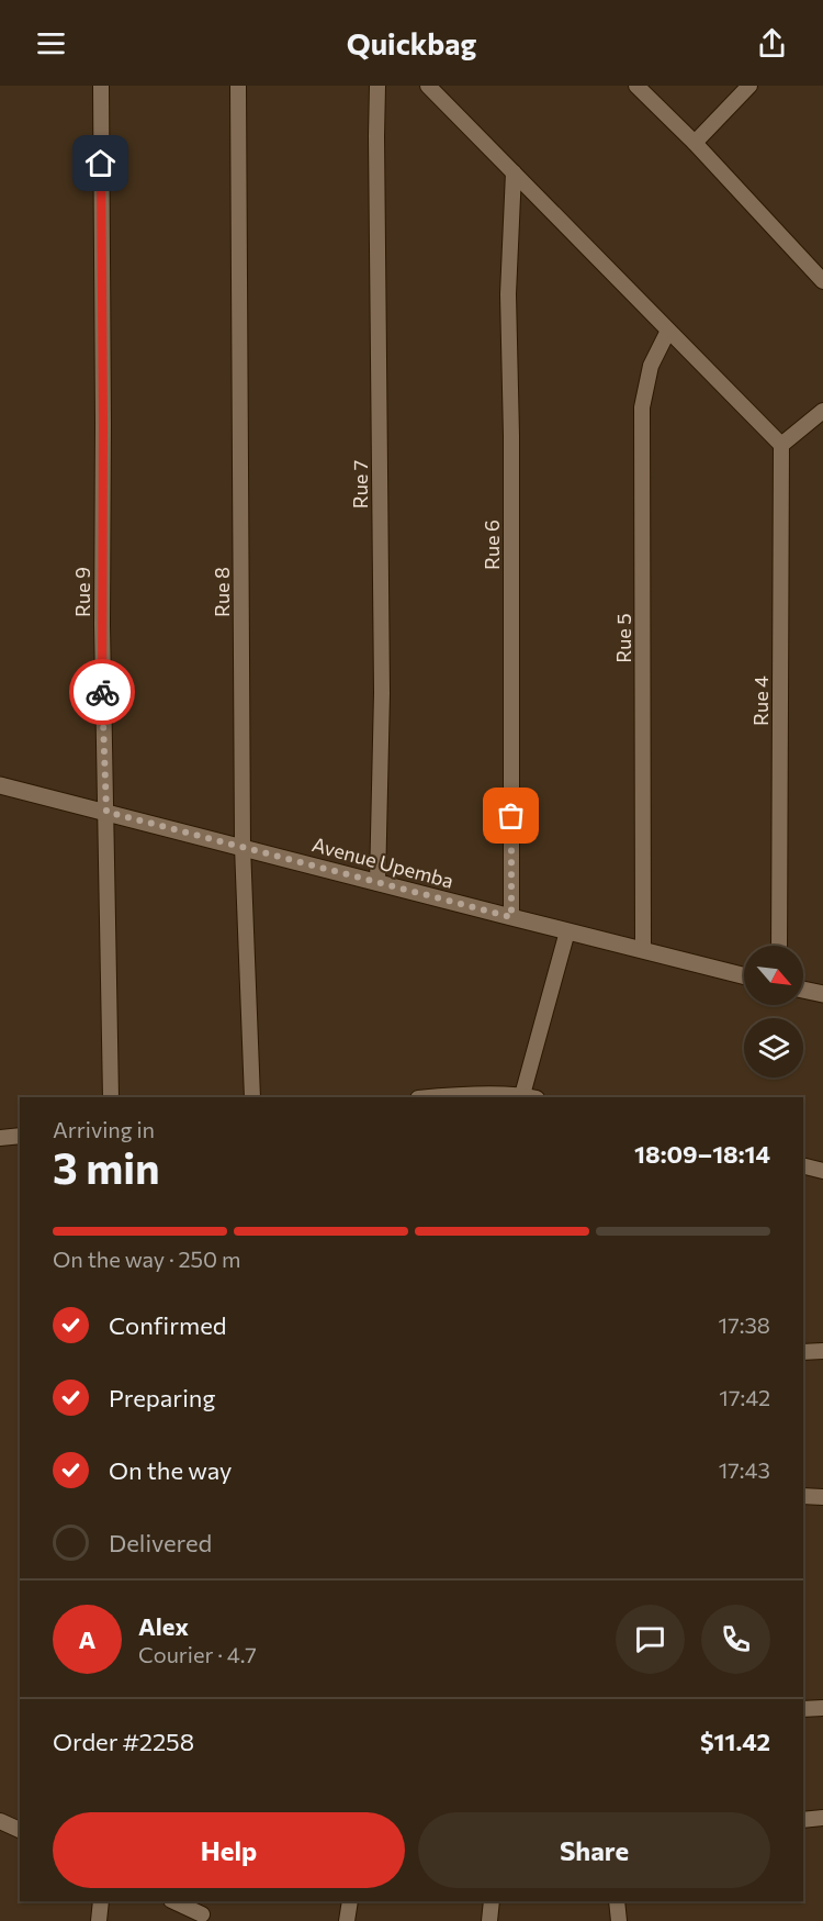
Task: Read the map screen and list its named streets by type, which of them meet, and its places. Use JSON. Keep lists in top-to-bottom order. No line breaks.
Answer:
{"streets":{"street":["Rue 7","Rue 6","Rue 9","Rue 8","Rue 5","Rue 4","Avenue Upemba"]},"crossings":[["Rue 7","Avenue Upemba"],["Rue 6","Avenue Upemba"],["Rue 9","Avenue Upemba"],["Rue 8","Avenue Upemba"],["Rue 5","Avenue Upemba"]],"north":"bottom right","page":{"header":"Quickbag","heading":["3 min","Arriving in","18:09–18:14"],"panel":["Alex","Courier · 4.7","Order #2258","$11.42"],"bar":"On the way · 250 m","list":[["Confirmed","17:38"],["Preparing","17:42"],["On the way","17:43"],"Delivered"],"round":"A","buttons":["Help","Share"]}}
